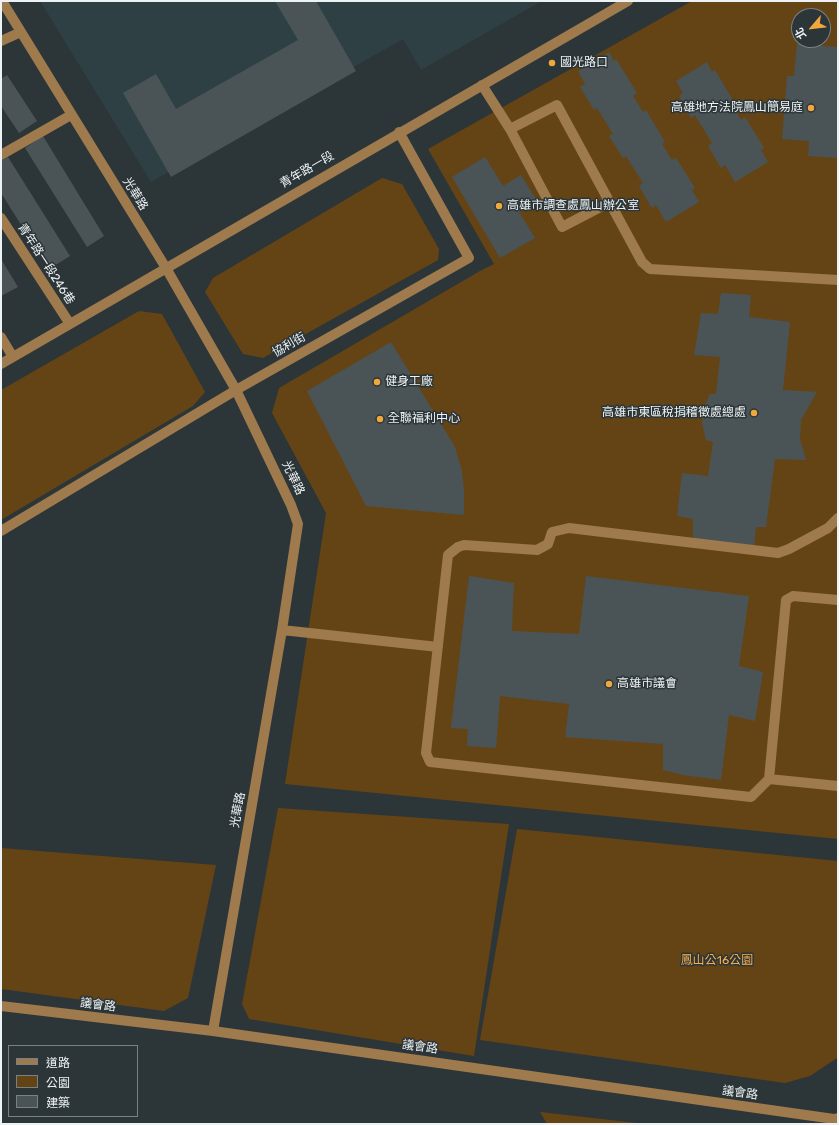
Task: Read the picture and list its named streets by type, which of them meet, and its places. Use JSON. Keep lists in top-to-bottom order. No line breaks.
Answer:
{"streets":{"street":["青年路一段","光華路","青年路一段246巷","協利街","議會路"]},"crossings":[["青年路一段","光華路"],["青年路一段","青年路一段246巷"],["青年路一段","協利街"],["光華路","協利街"],["光華路","議會路"]],"parks":["鳳山公16公園"],"places":["國光路口","高雄地方法院鳳山簡易庭","高雄市調查處鳳山辦公室","健身工廠","高雄市東區稅捐稽徵處總處","全聯福利中心","高雄市議會"],"legend":["道路","公園","建築"],"north":"bottom left"}
